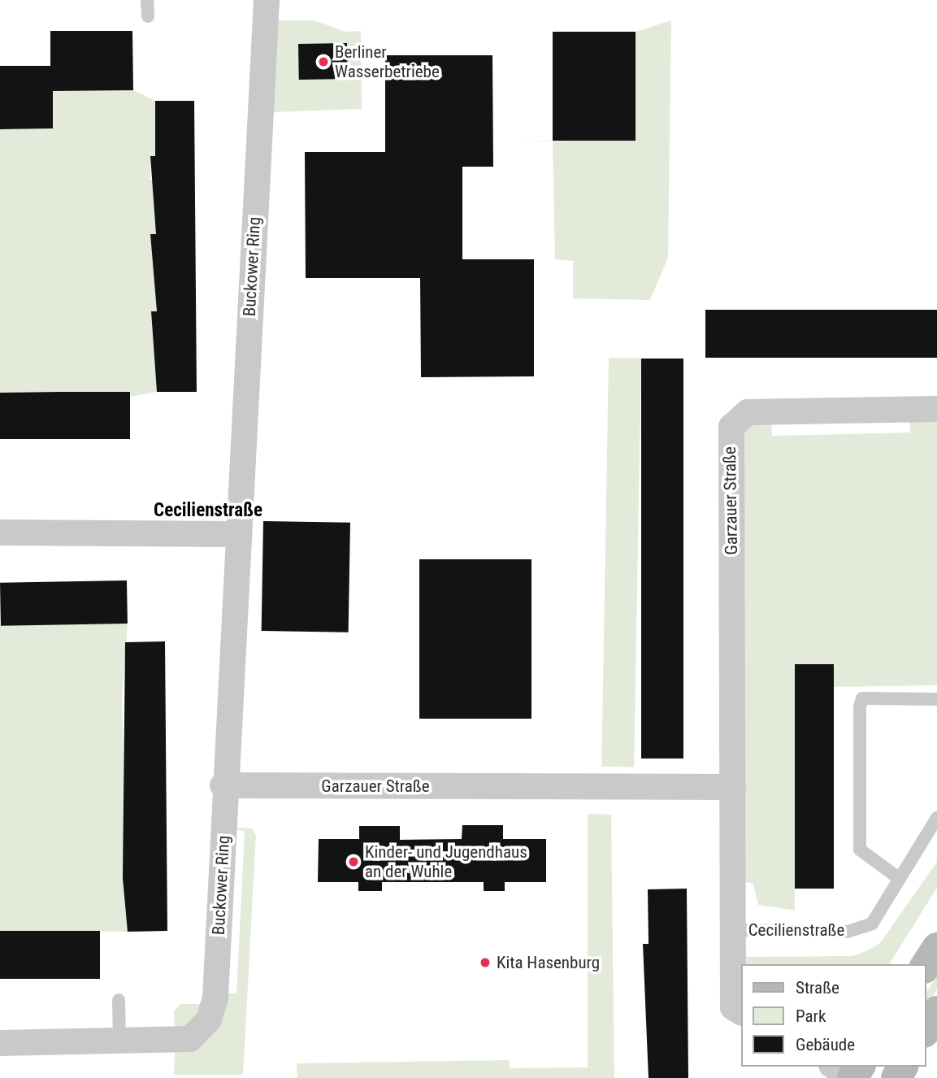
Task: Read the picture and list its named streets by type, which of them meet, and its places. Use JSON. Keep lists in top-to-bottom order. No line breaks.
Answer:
{"streets":{"street":["Buckower Ring","Garzauer Straße"],"lane":["Cecilienstraße"]},"crossings":[["Buckower Ring","Garzauer Straße"],["Garzauer Straße","Cecilienstraße"]],"districts":["Cecilienstraße"],"places":["Berliner Wasserbetriebe","Kinder- und Jugendhaus an der Wuhle","Kita Hasenburg"],"legend":["Straße","Park","Gebäude"]}
